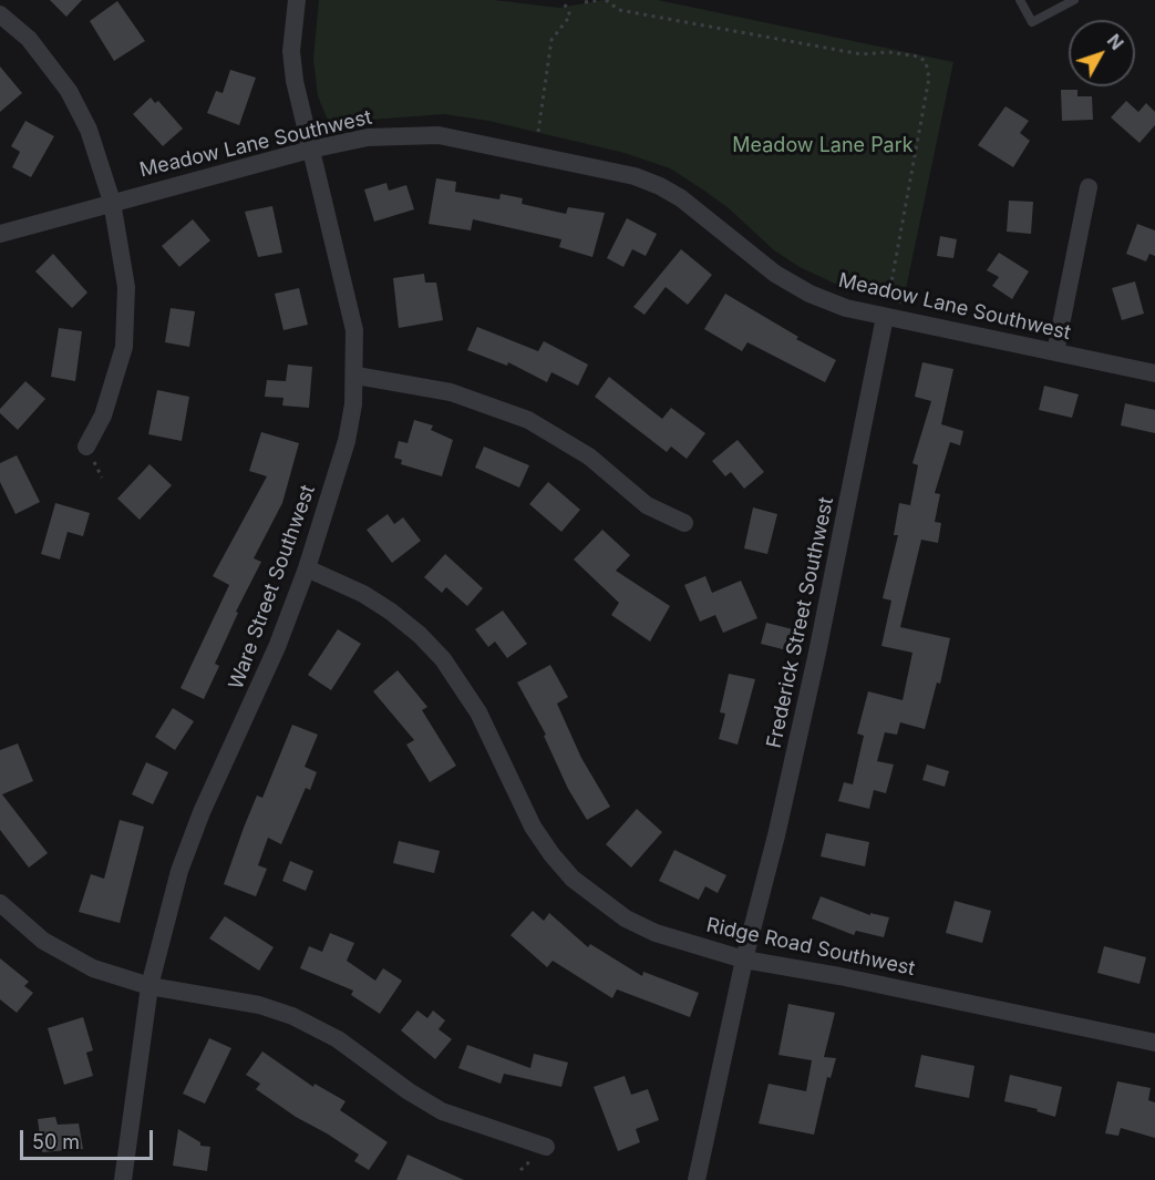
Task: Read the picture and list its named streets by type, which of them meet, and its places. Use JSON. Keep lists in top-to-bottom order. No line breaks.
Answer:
{"streets":{"street":["Meadow Lane Southwest","Ware Street Southwest","Frederick Street Southwest","Ridge Road Southwest"]},"crossings":[["Meadow Lane Southwest","Ware Street Southwest"],["Meadow Lane Southwest","Frederick Street Southwest"],["Ware Street Southwest","Ridge Road Southwest"],["Frederick Street Southwest","Ridge Road Southwest"]],"parks":["Meadow Lane Park"],"scale_bar":"50 m","north":"top right"}
